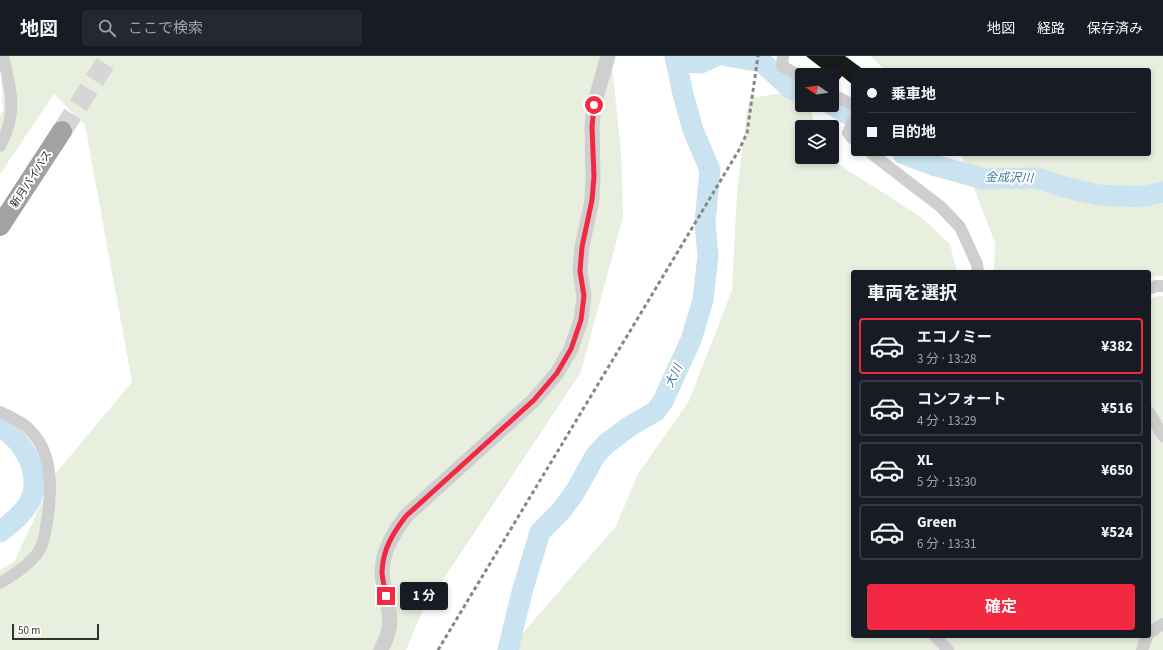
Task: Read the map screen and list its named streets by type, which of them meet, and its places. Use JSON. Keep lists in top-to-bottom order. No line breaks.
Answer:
{"streets":{"highway":["新月バイパス"]},"water":["金成沢川","大川"],"scale_bar":"50 m","north":"left","page":{"header":"地図","search":"ここで検索","nav":["地図","経路","保存済み"],"banner":["乗車地","目的地"],"heading":"車両を選択","list":[{"name":"エコノミー","note":"3 分 · 13:28","value":"¥382"},{"name":"コンフォート","note":"4 分 · 13:29","value":"¥516"},{"name":"XL","note":"5 分 · 13:30","value":"¥650"},{"name":"Green","note":"6 分 · 13:31","value":"¥524"}],"buttons":"確定","bubble":"1 分","scale":"50 m"}}
